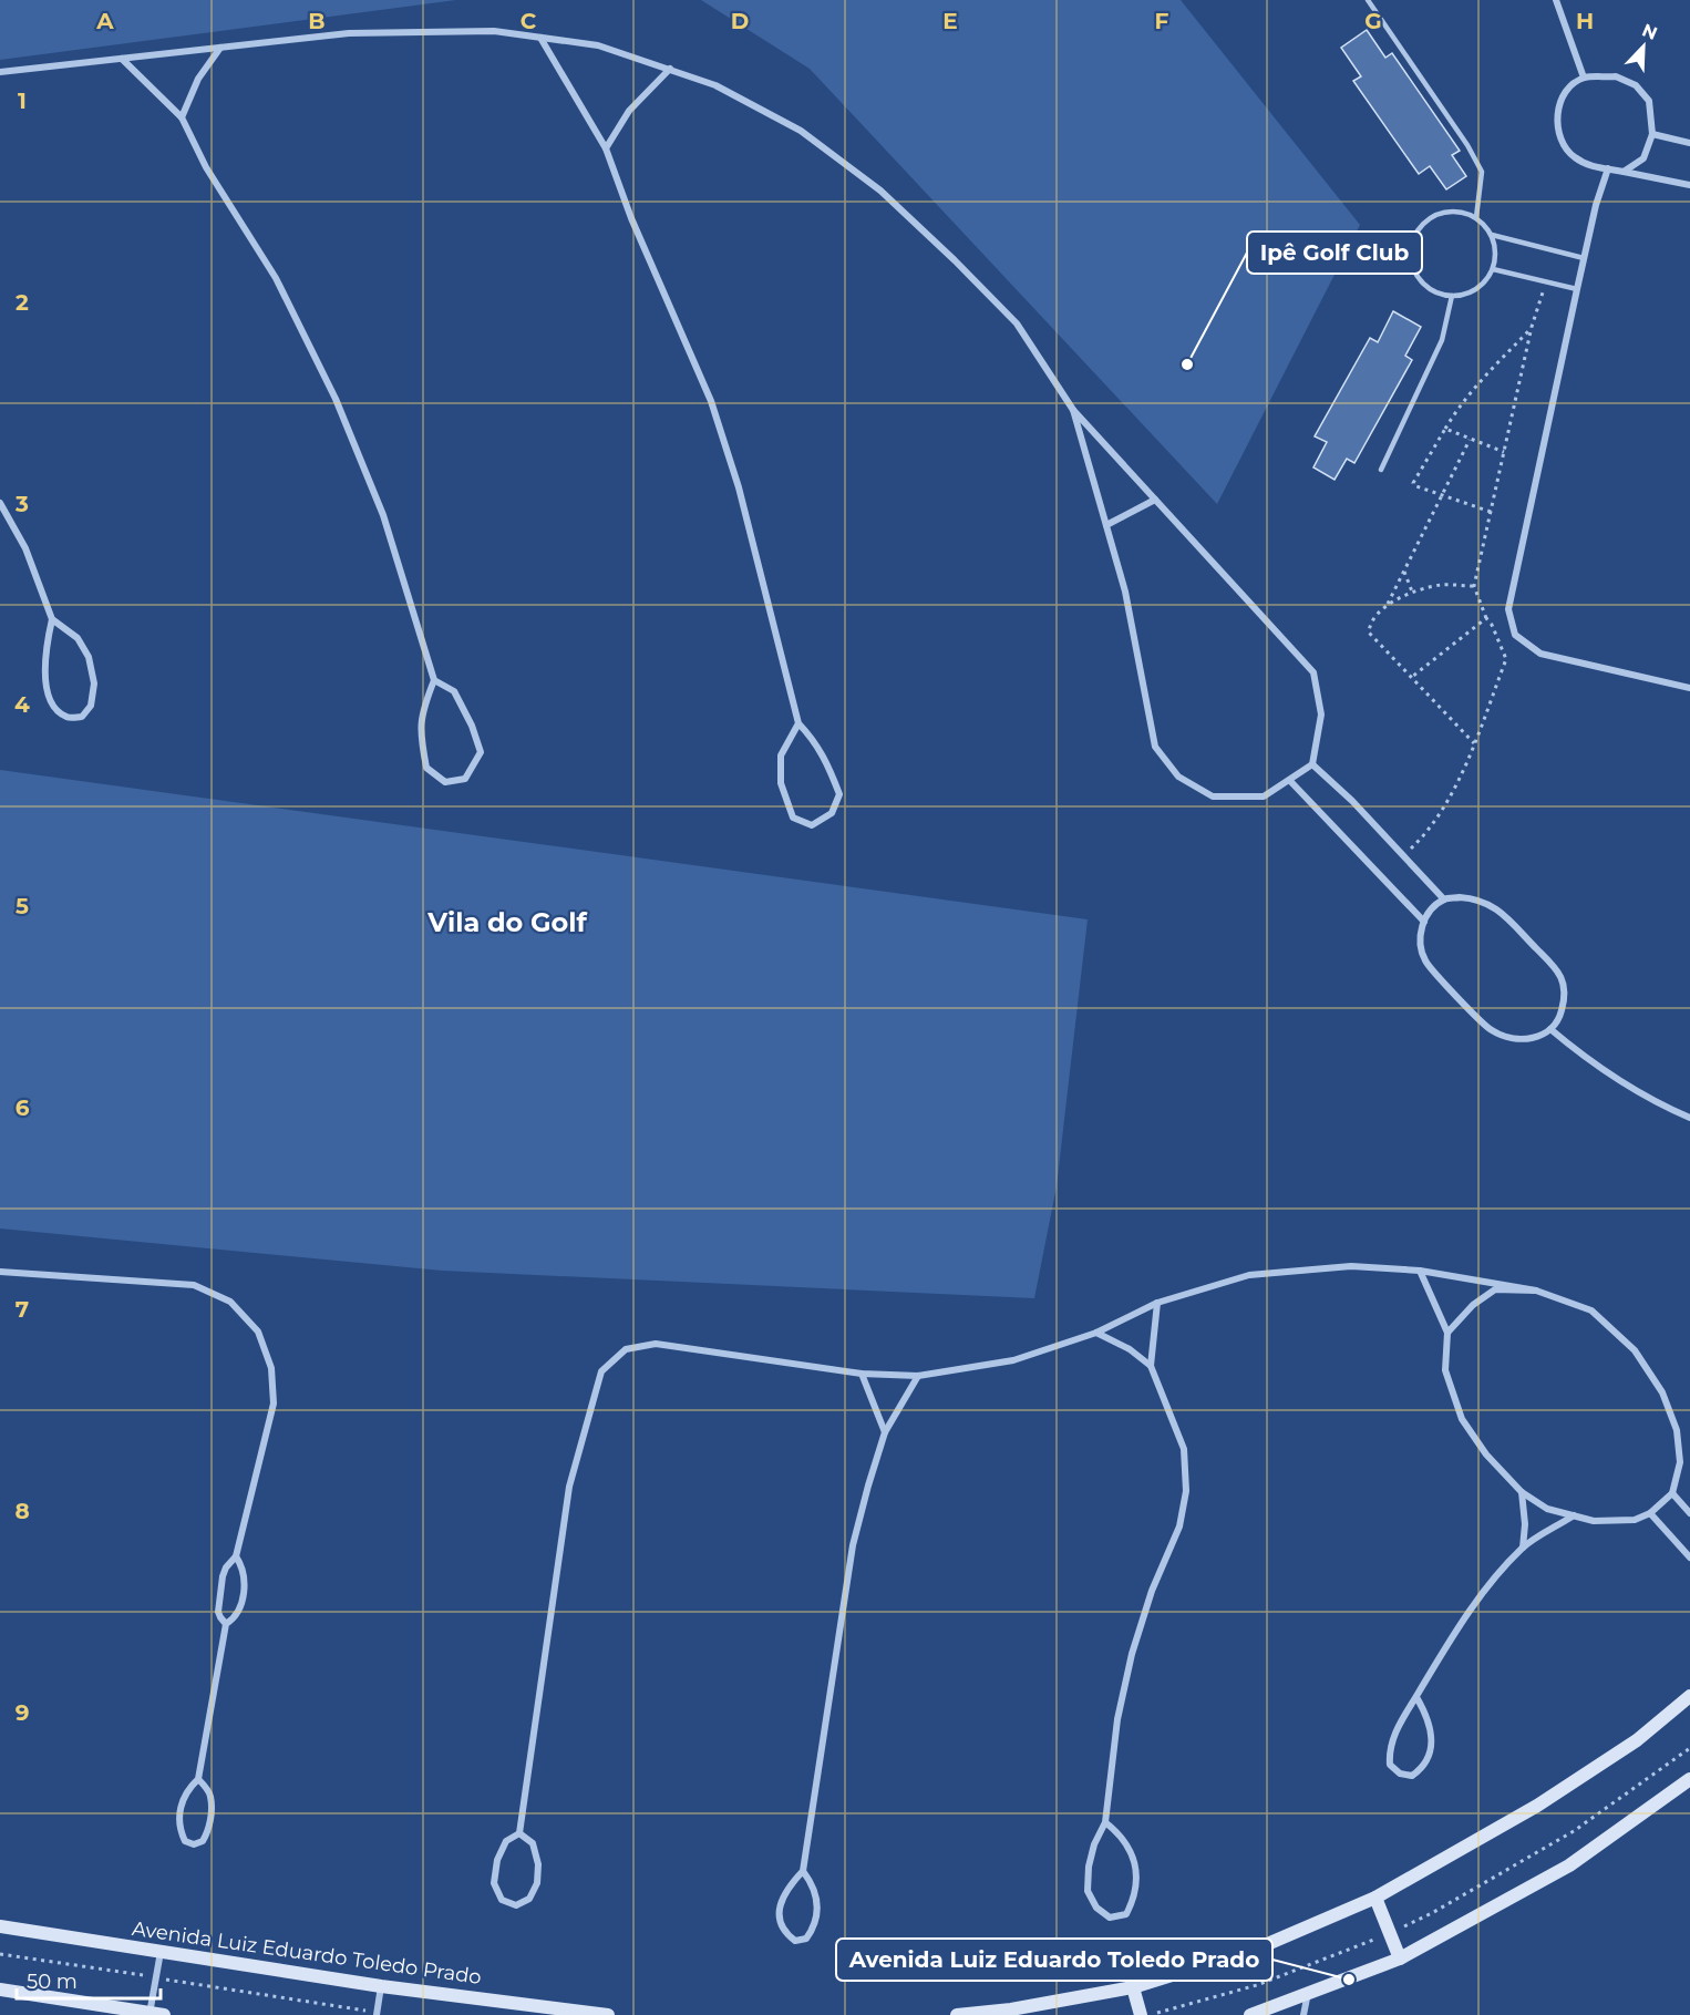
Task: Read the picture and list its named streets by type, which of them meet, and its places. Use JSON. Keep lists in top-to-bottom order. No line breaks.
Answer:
{"streets":{"main road":["Avenida Luiz Eduardo Toledo Prado"]},"districts":["Vila do Golf"],"places":["Ipê Golf Club","Avenida Luiz Eduardo Toledo Prado"],"scale_bar":"50 m","north":"top right","grid":{"columns":["A","B","C","D","E","F","G","H"],"rows":["1","2","3","4","5","6","7","8","9"]}}
